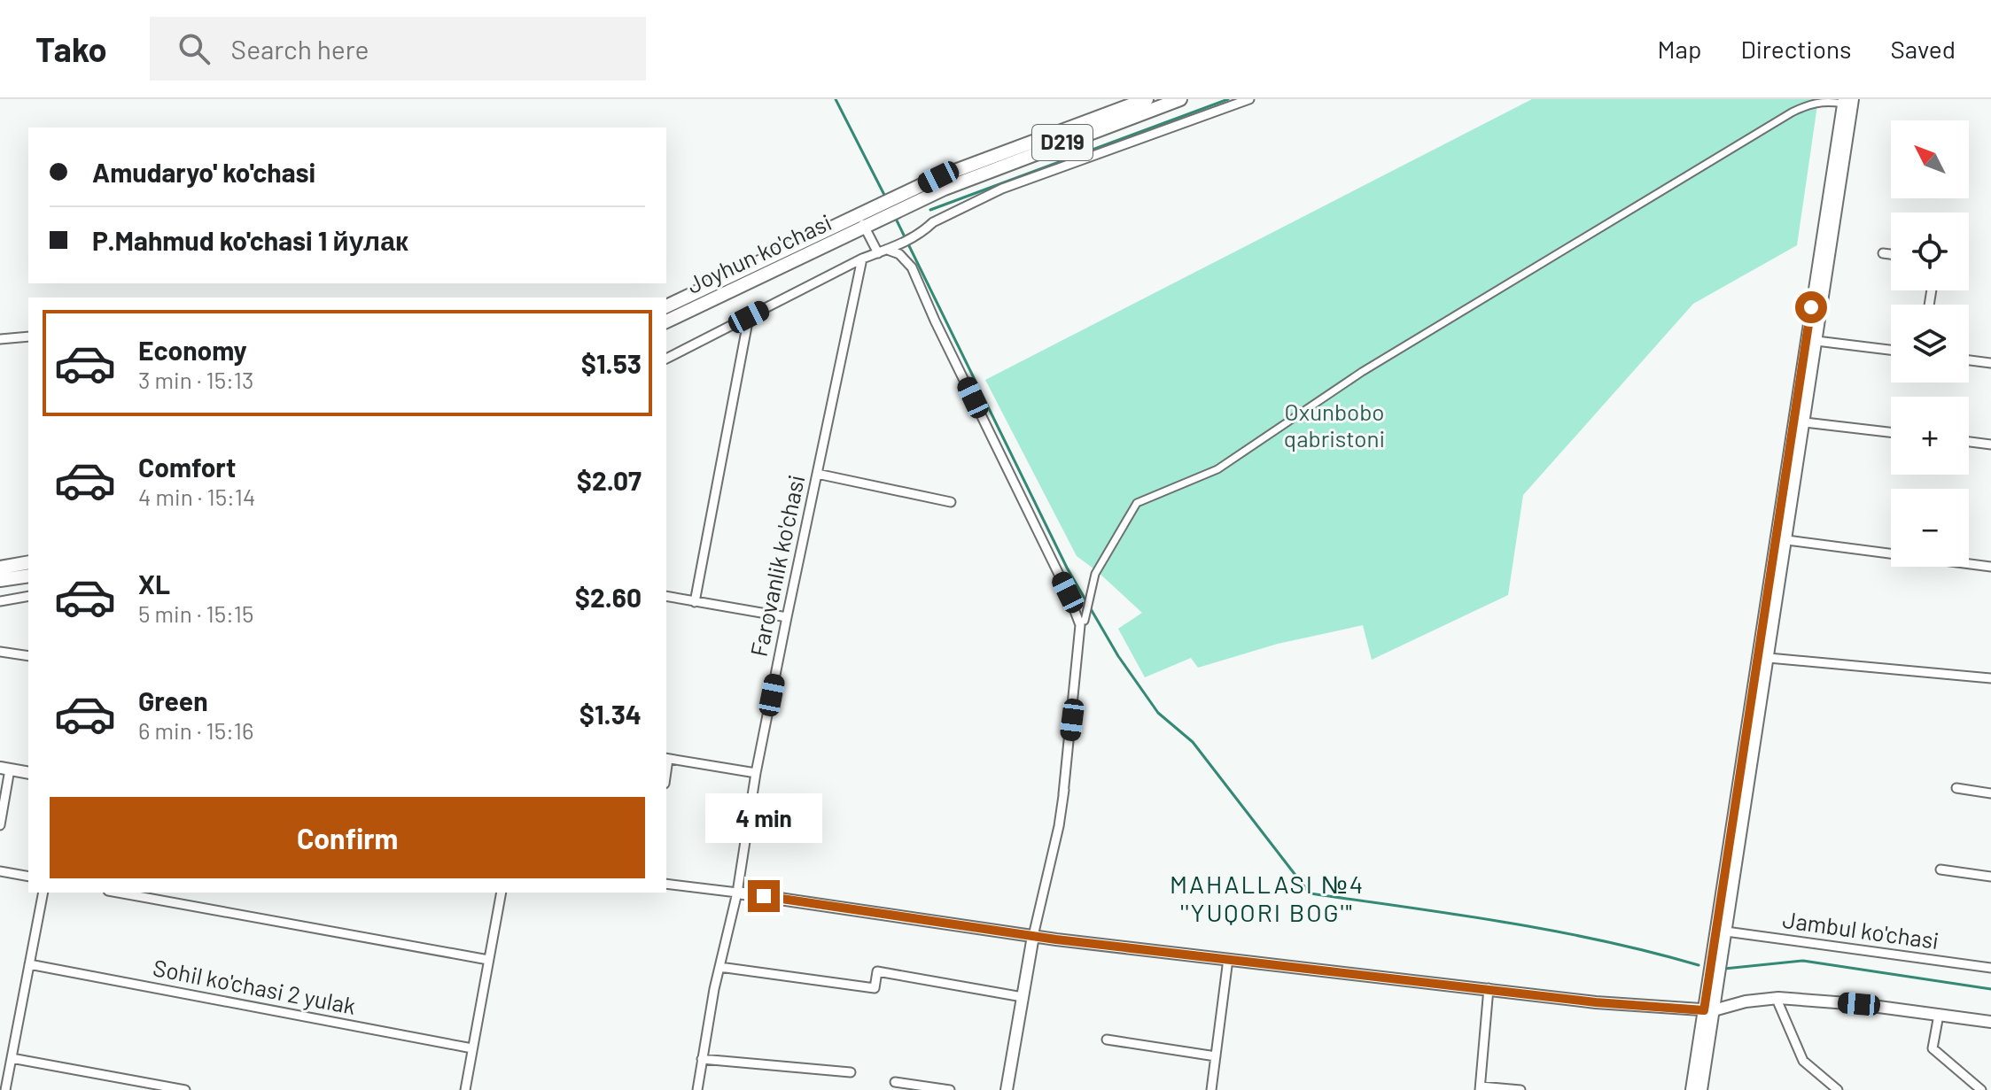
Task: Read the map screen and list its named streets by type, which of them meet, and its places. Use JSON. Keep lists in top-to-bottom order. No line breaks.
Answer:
{"streets":{"main road":["D219","Joyhun ko'chasi"],"street":["Farovanlik ko'chasi","Jambul ko'chasi","Sohil ko'chasi 2 yulak"]},"crossings":[["D219","Joyhun ko'chasi"],["Joyhun ko'chasi","Farovanlik ko'chasi"]],"districts":["MAHALLASI №4 ''YUQORI BOG'\""],"parks":["Oxunbobo qabristoni"],"north":"top left","page":{"header":"Tako","search":"Search here","nav":["Map","Directions","Saved"],"map_buttons":["+","−"],"banner":["Amudaryo' ko'chasi","P.Mahmud ko'chasi 1 йулак"],"list":[{"name":"Economy","note":"3 min · 15:13","value":"$1.53"},{"name":"Comfort","note":"4 min · 15:14","value":"$2.07"},{"name":"XL","note":"5 min · 15:15","value":"$2.60"},{"name":"Green","note":"6 min · 15:16","value":"$1.34"}],"buttons":"Confirm","bubble":"4 min"}}
